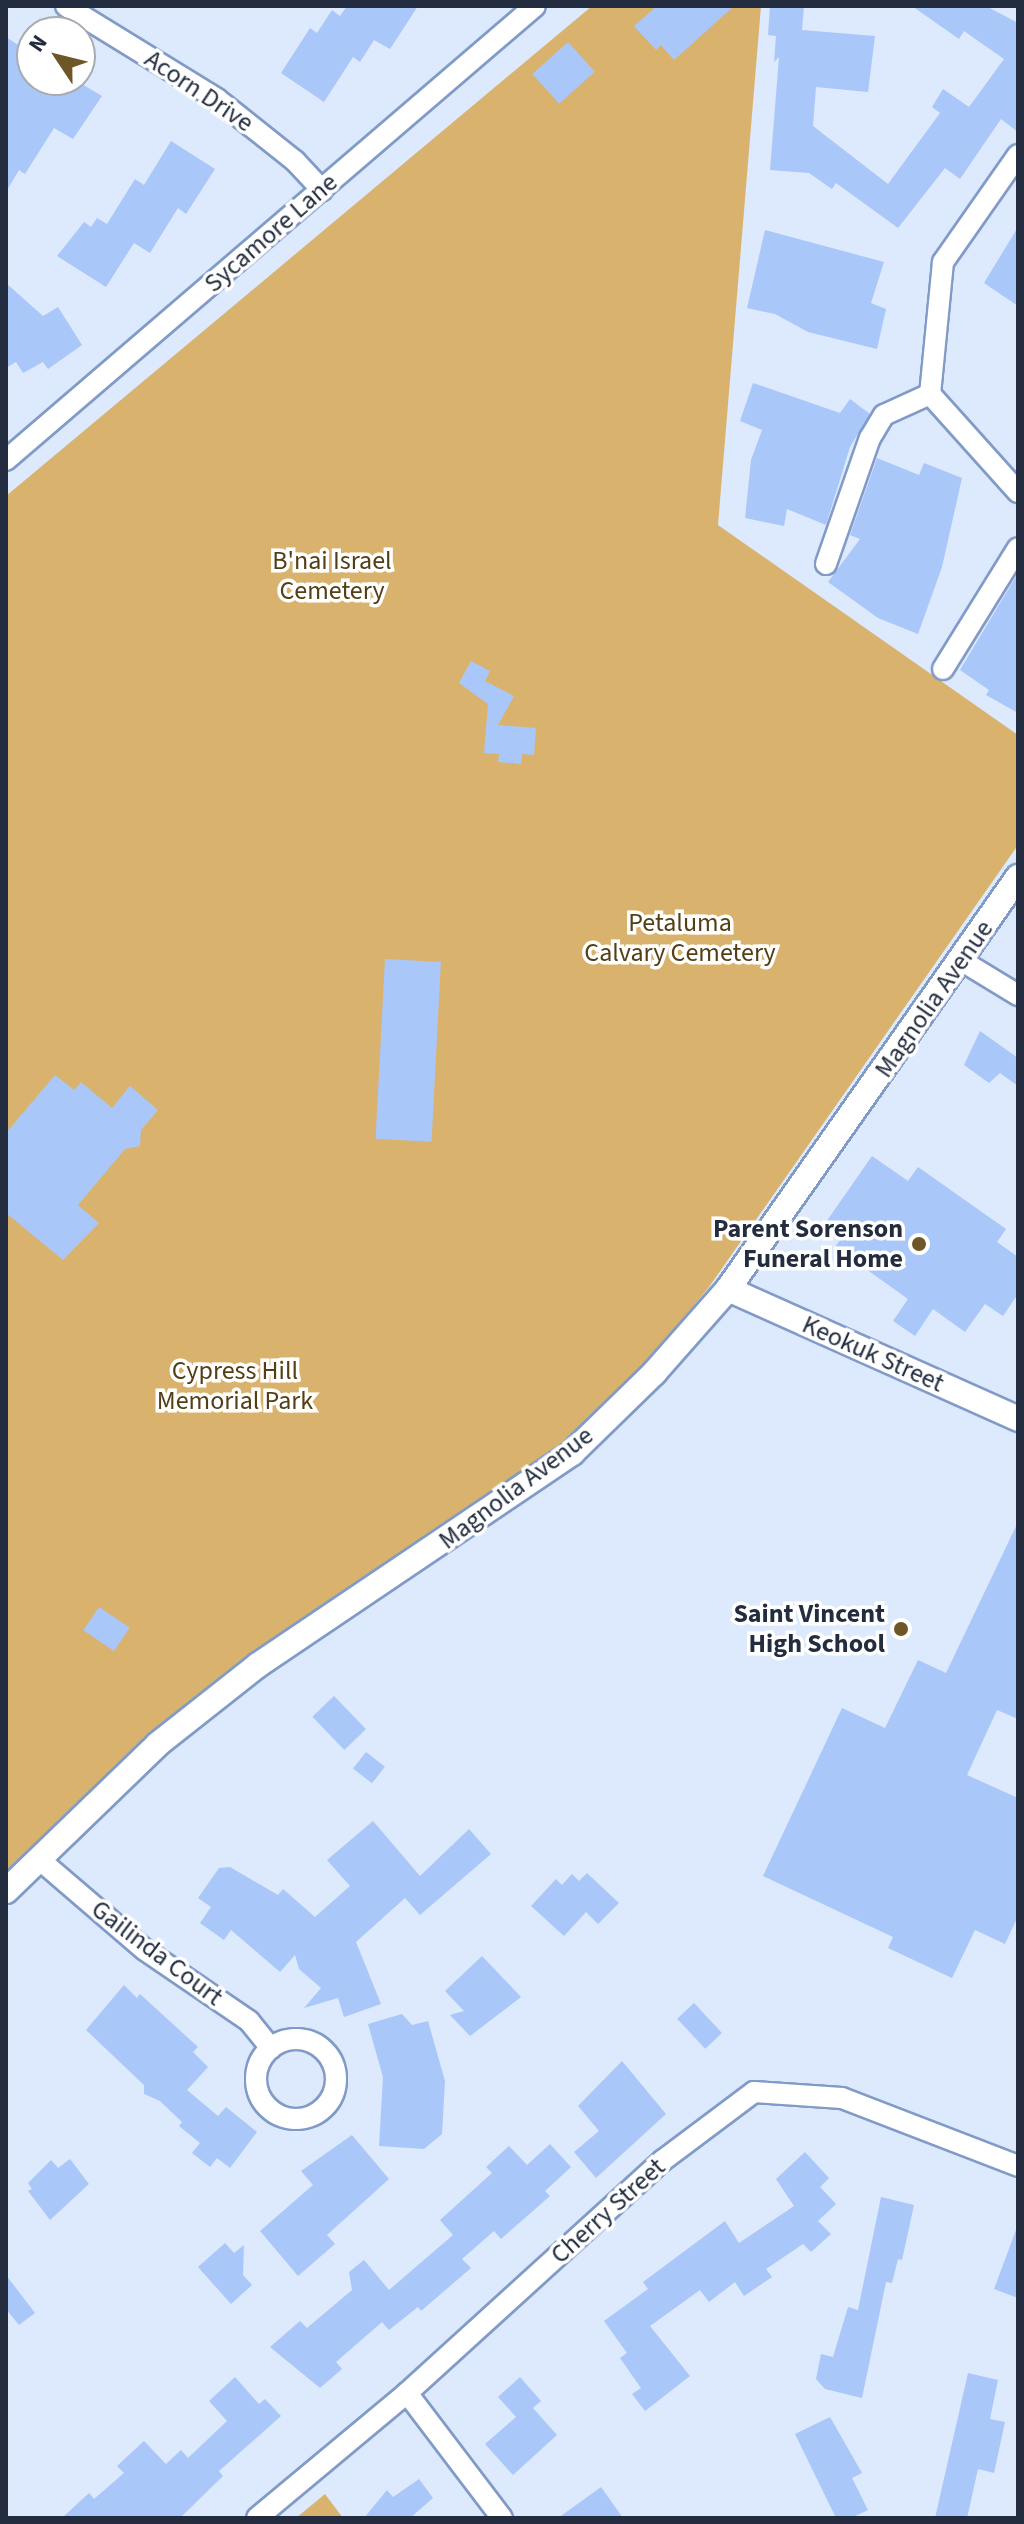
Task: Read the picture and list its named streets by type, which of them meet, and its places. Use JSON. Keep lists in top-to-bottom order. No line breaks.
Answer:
{"streets":{"street":["Acorn Drive","Sycamore Lane","Magnolia Avenue","Keokuk Street","Gailinda Court","Cherry Street"]},"crossings":[["Acorn Drive","Sycamore Lane"],["Magnolia Avenue","Keokuk Street"],["Magnolia Avenue","Gailinda Court"]],"parks":["B'nai Israel Cemetery","Petaluma Calvary Cemetery","Cypress Hill Memorial Park"],"places":["Parent Sorenson Funeral Home","Saint Vincent High School"],"north":"top left"}
